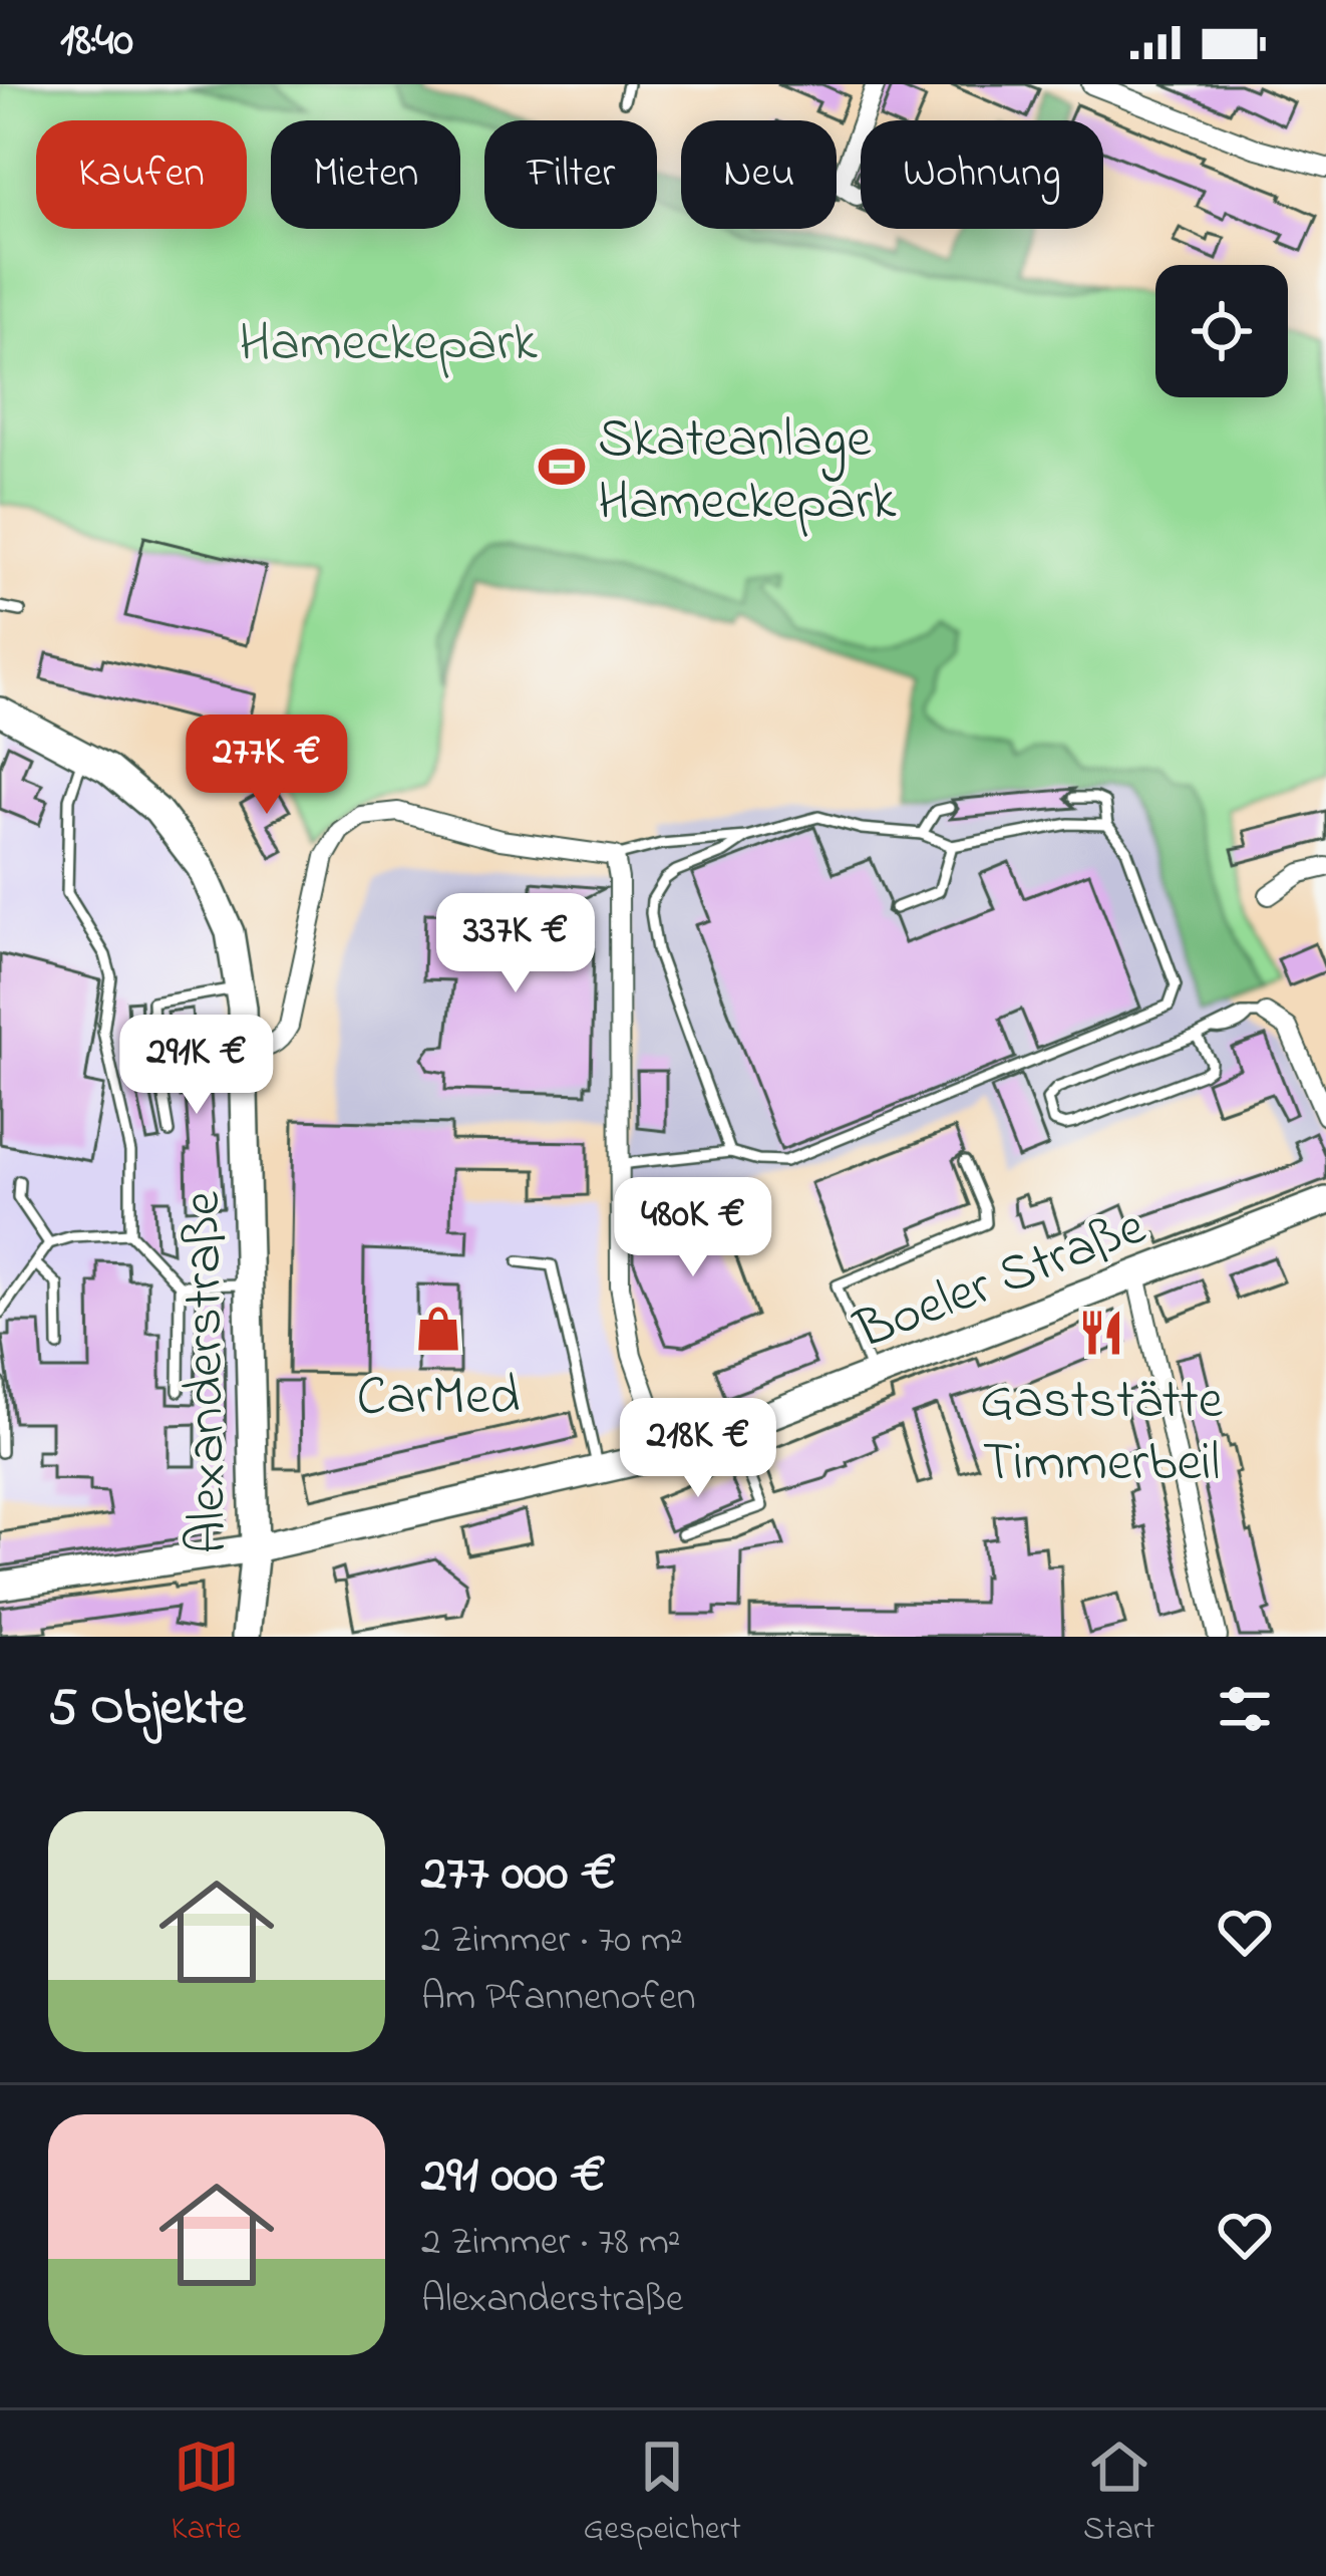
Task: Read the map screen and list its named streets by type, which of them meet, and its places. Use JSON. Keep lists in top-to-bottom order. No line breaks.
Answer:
{"streets":{"street":["Boeler Straße","Alexanderstraße"]},"crossings":[["Boeler Straße","Alexanderstraße"]],"parks":["Hameckepark"],"places":{"sports":["Skateanlage Hameckepark"],"shop":["CarMed"],"restaurant":["Gaststätte Timmerbeil"]},"page":{"status":"18:40","chip":["Kaufen","Mieten","Filter","Neu","Wohnung"],"price":["277K €","337K €","291K €","480K €","218K €"],"heading":"5 Objekte","list":[{"name":"277 000 €","note":"2 Zimmer · 70 m² · Am Pfannenofen"},{"name":"291 000 €","note":"2 Zimmer · 78 m² · Alexanderstraße"}],"tabs":["Karte","Gespeichert","Start"]}}
